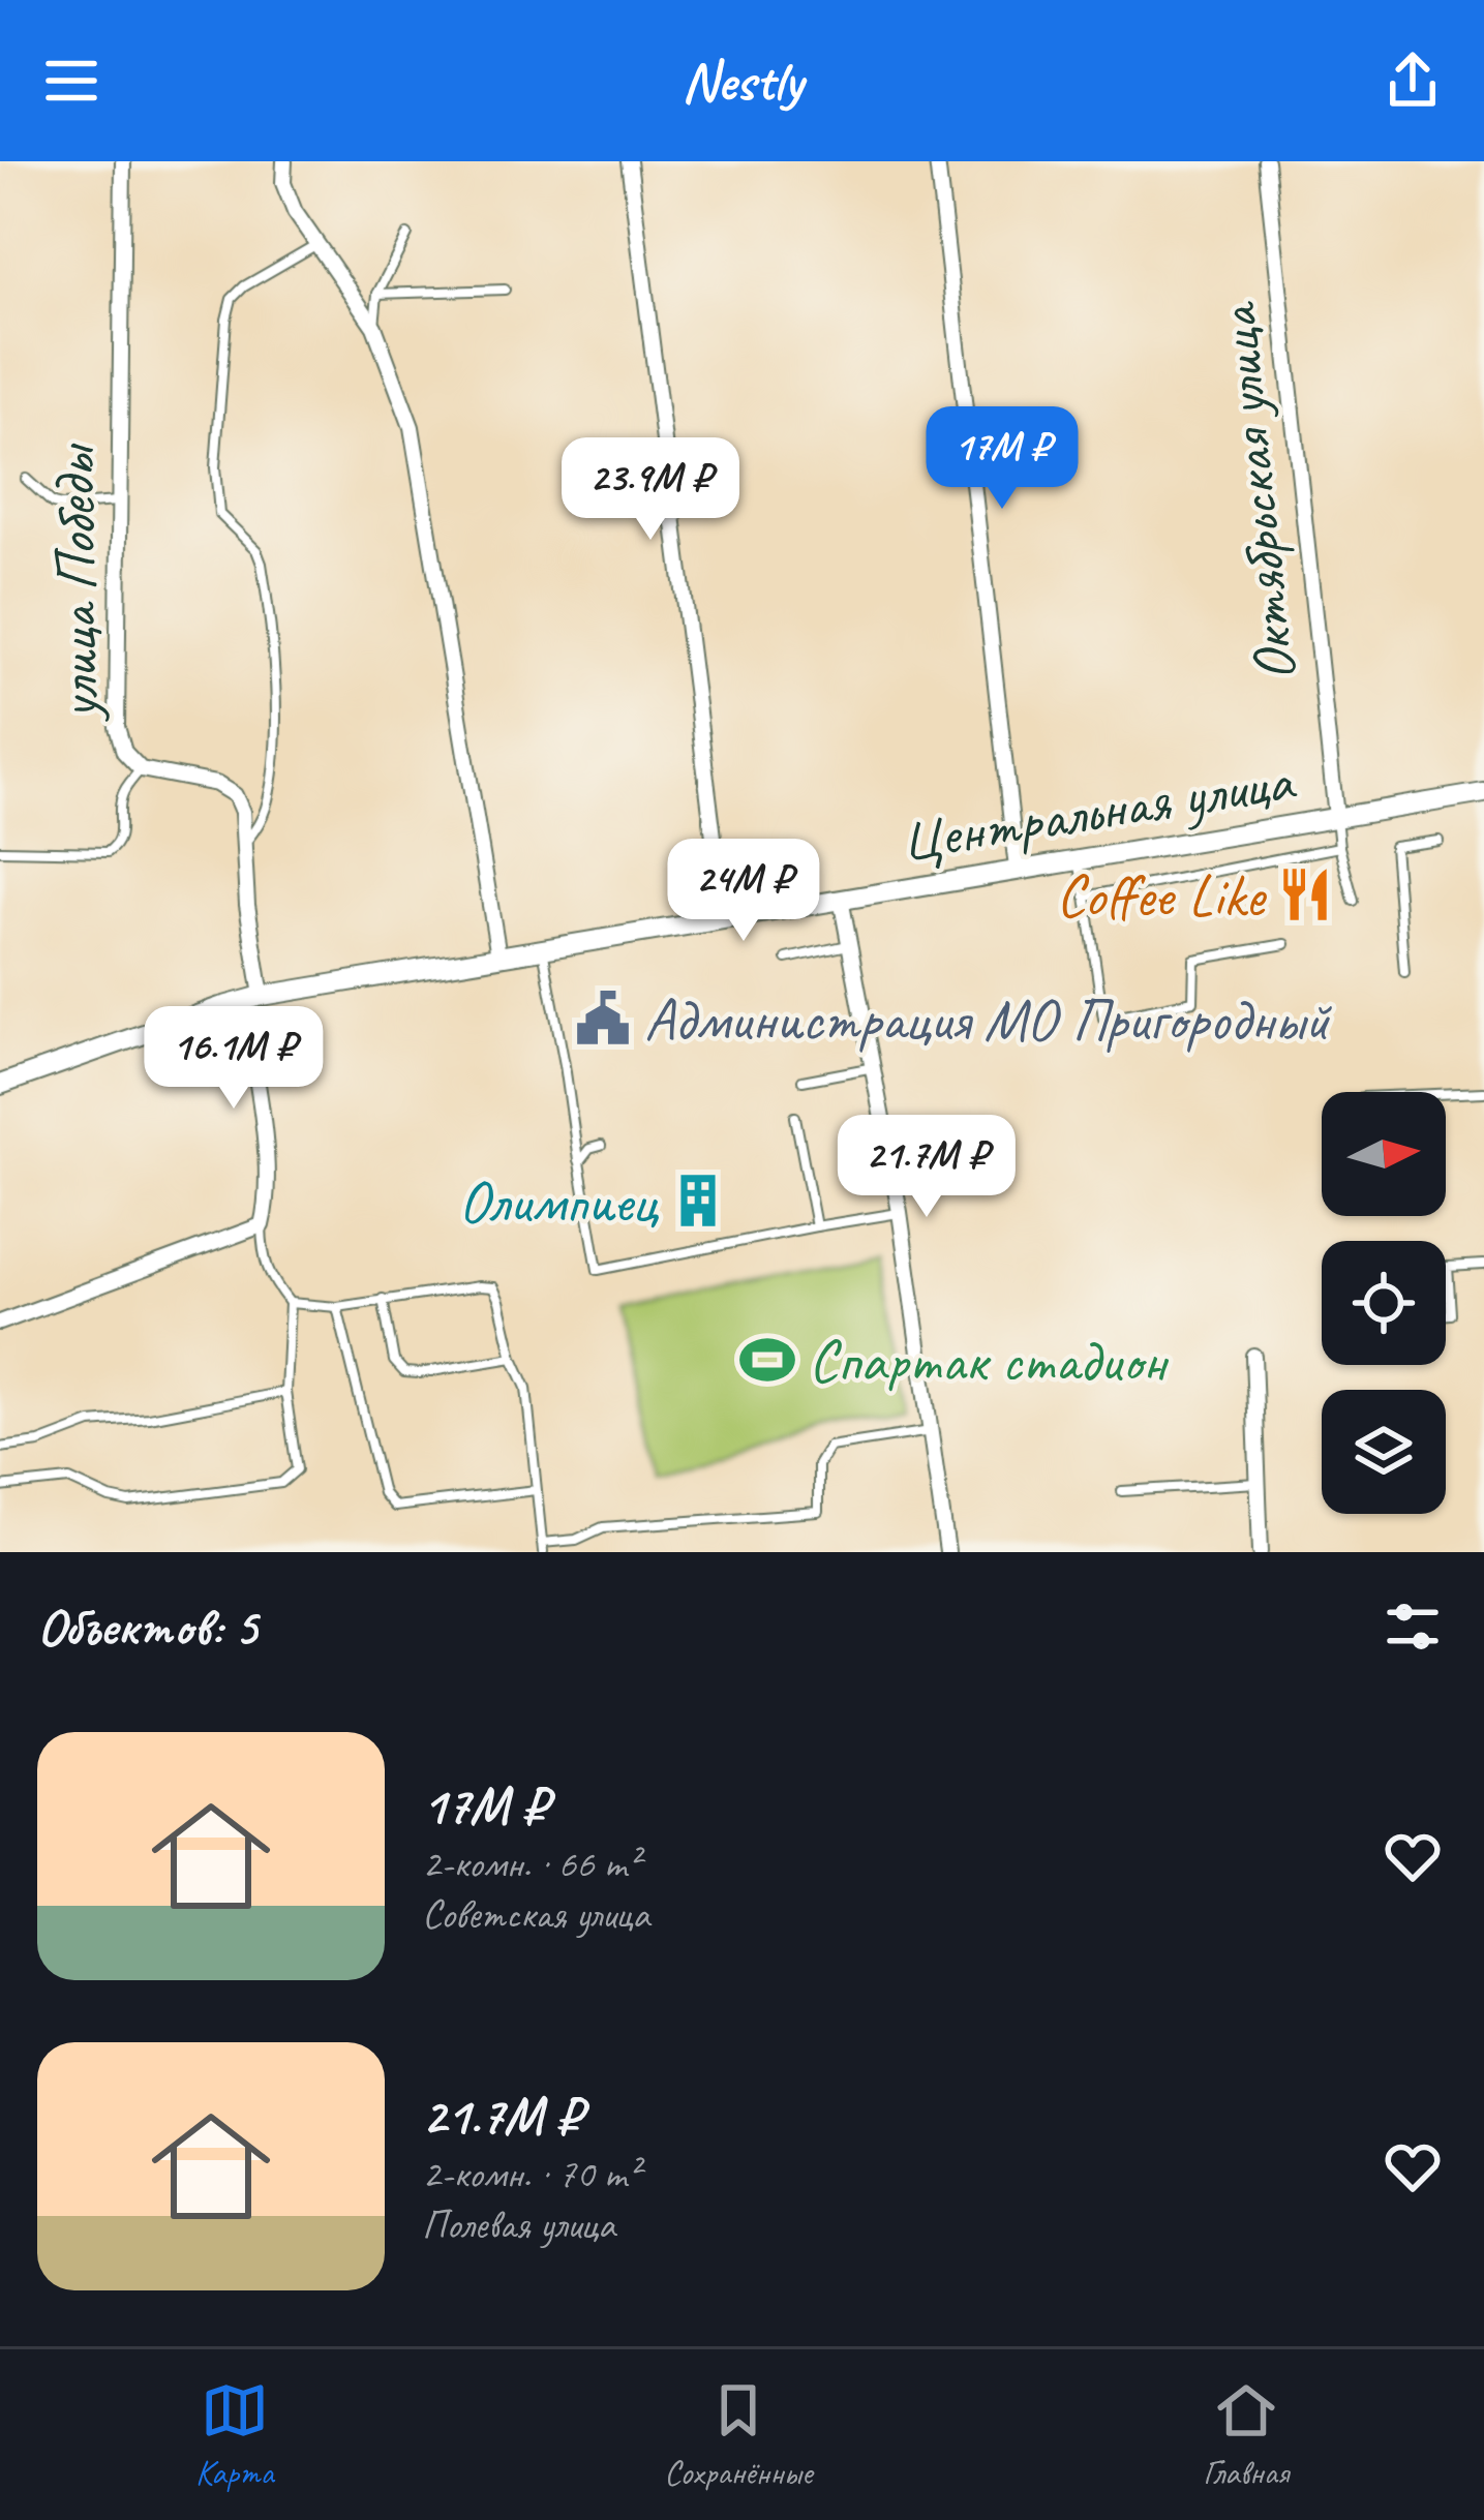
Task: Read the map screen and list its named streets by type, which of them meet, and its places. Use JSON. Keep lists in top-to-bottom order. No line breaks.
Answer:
{"streets":{"street":["Октябрьская улица","улица Победы","Центральная улица"]},"crossings":[["Октябрьская улица","Центральная улица"],["улица Победы","Центральная улица"]],"places":{"restaurant":["Coffee Like"],"public building":["Администрация МО Пригородный"],"building":["Олимпиец"],"sports":["Спартак стадион"]},"north":"right","page":{"header":"Nestly","price":["17M ₽","23.9M ₽","24M ₽","16.1M ₽","21.7M ₽"],"heading":"Объектов: 5","list":[{"name":"17M ₽","note":"2-комн. · 66 m² · Советская улица"},{"name":"21.7M ₽","note":"2-комн. · 70 m² · Полевая улица"}],"tabs":["Карта","Сохранённые","Главная"]}}
